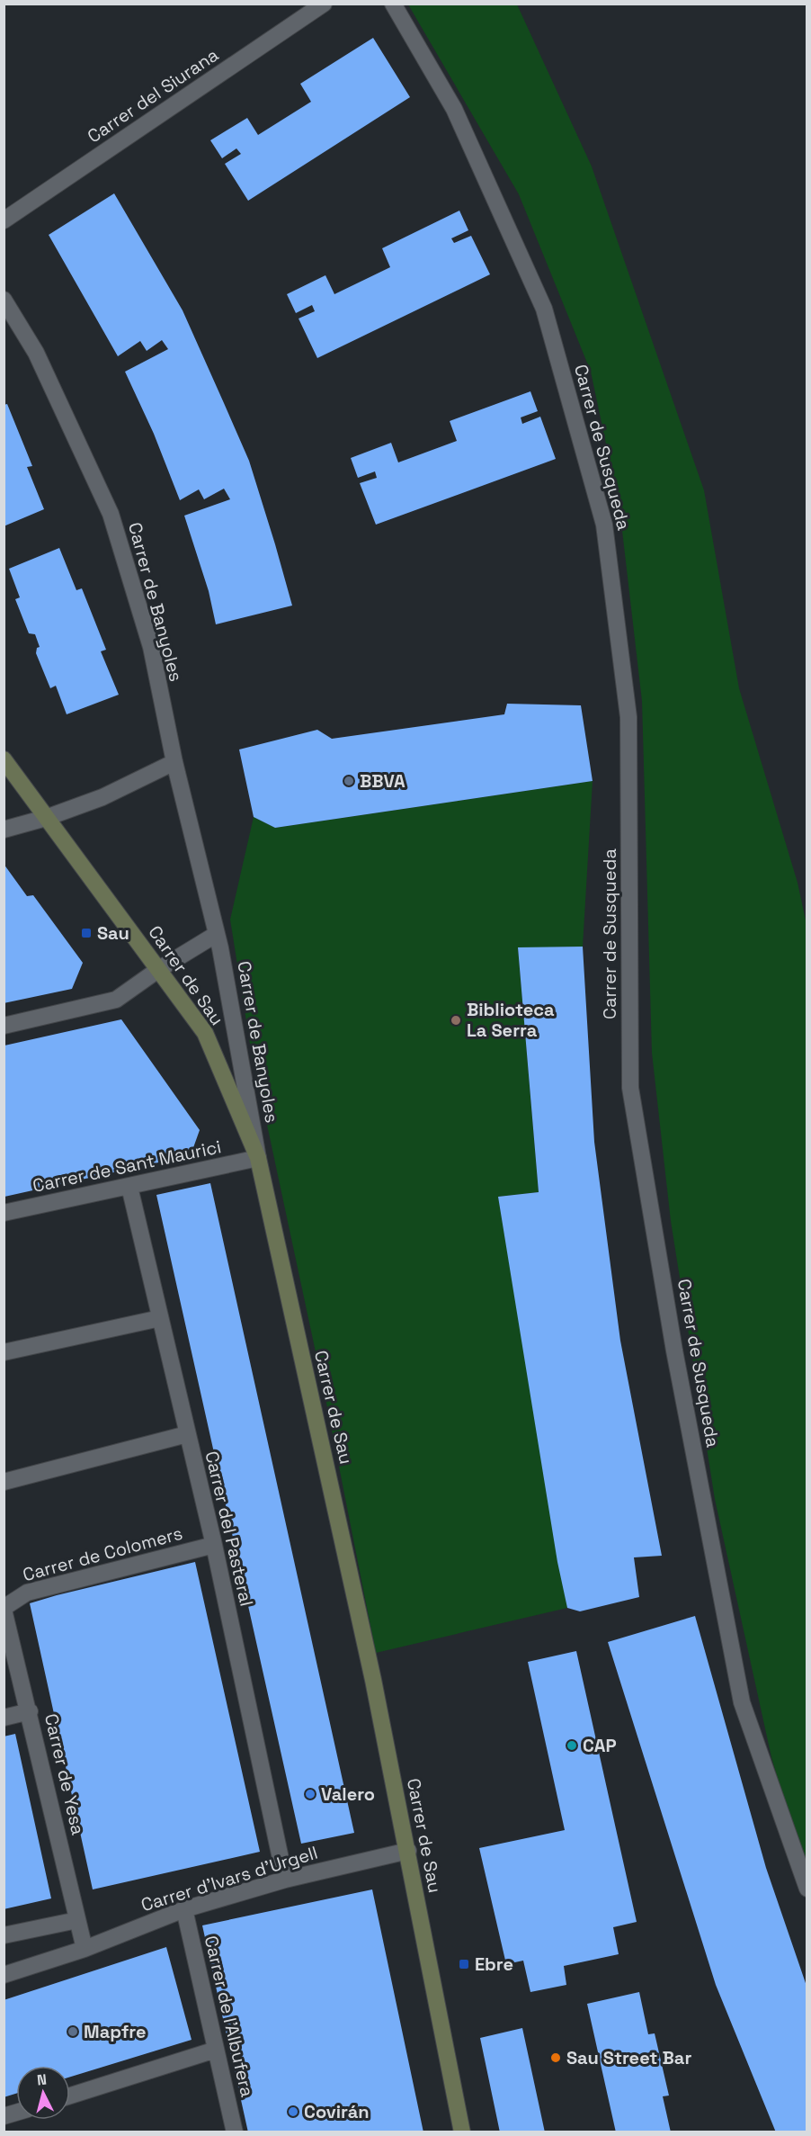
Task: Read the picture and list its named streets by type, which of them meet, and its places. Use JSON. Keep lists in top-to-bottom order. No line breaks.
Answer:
{"streets":{"street":["Carrer del Siurana","Carrer de Susqueda","Carrer de Banyoles","Carrer de Sau","Carrer de Sant Maurici","Carrer del Pasteral","Carrer de Colomers","Carrer de Yesa","Carrer d'Ivars d'Urgell","Carrer de l'Albufera"]},"crossings":[["Carrer de Banyoles","Carrer de Sau"],["Carrer de Banyoles","Carrer de Sant Maurici"],["Carrer de Sau","Carrer de Sant Maurici"],["Carrer de Sau","Carrer d'Ivars d'Urgell"],["Carrer de Sant Maurici","Carrer del Pasteral"],["Carrer del Pasteral","Carrer de Colomers"],["Carrer del Pasteral","Carrer d'Ivars d'Urgell"],["Carrer de Colomers","Carrer de Yesa"],["Carrer de Yesa","Carrer d'Ivars d'Urgell"],["Carrer d'Ivars d'Urgell","Carrer de l'Albufera"]],"places":{"other":["BBVA","Biblioteca La Serra","CAP","Valero","Mapfre","Sau Street Bar","Covirán"],"transit":["Sau","Ebre"]},"north":"top"}
